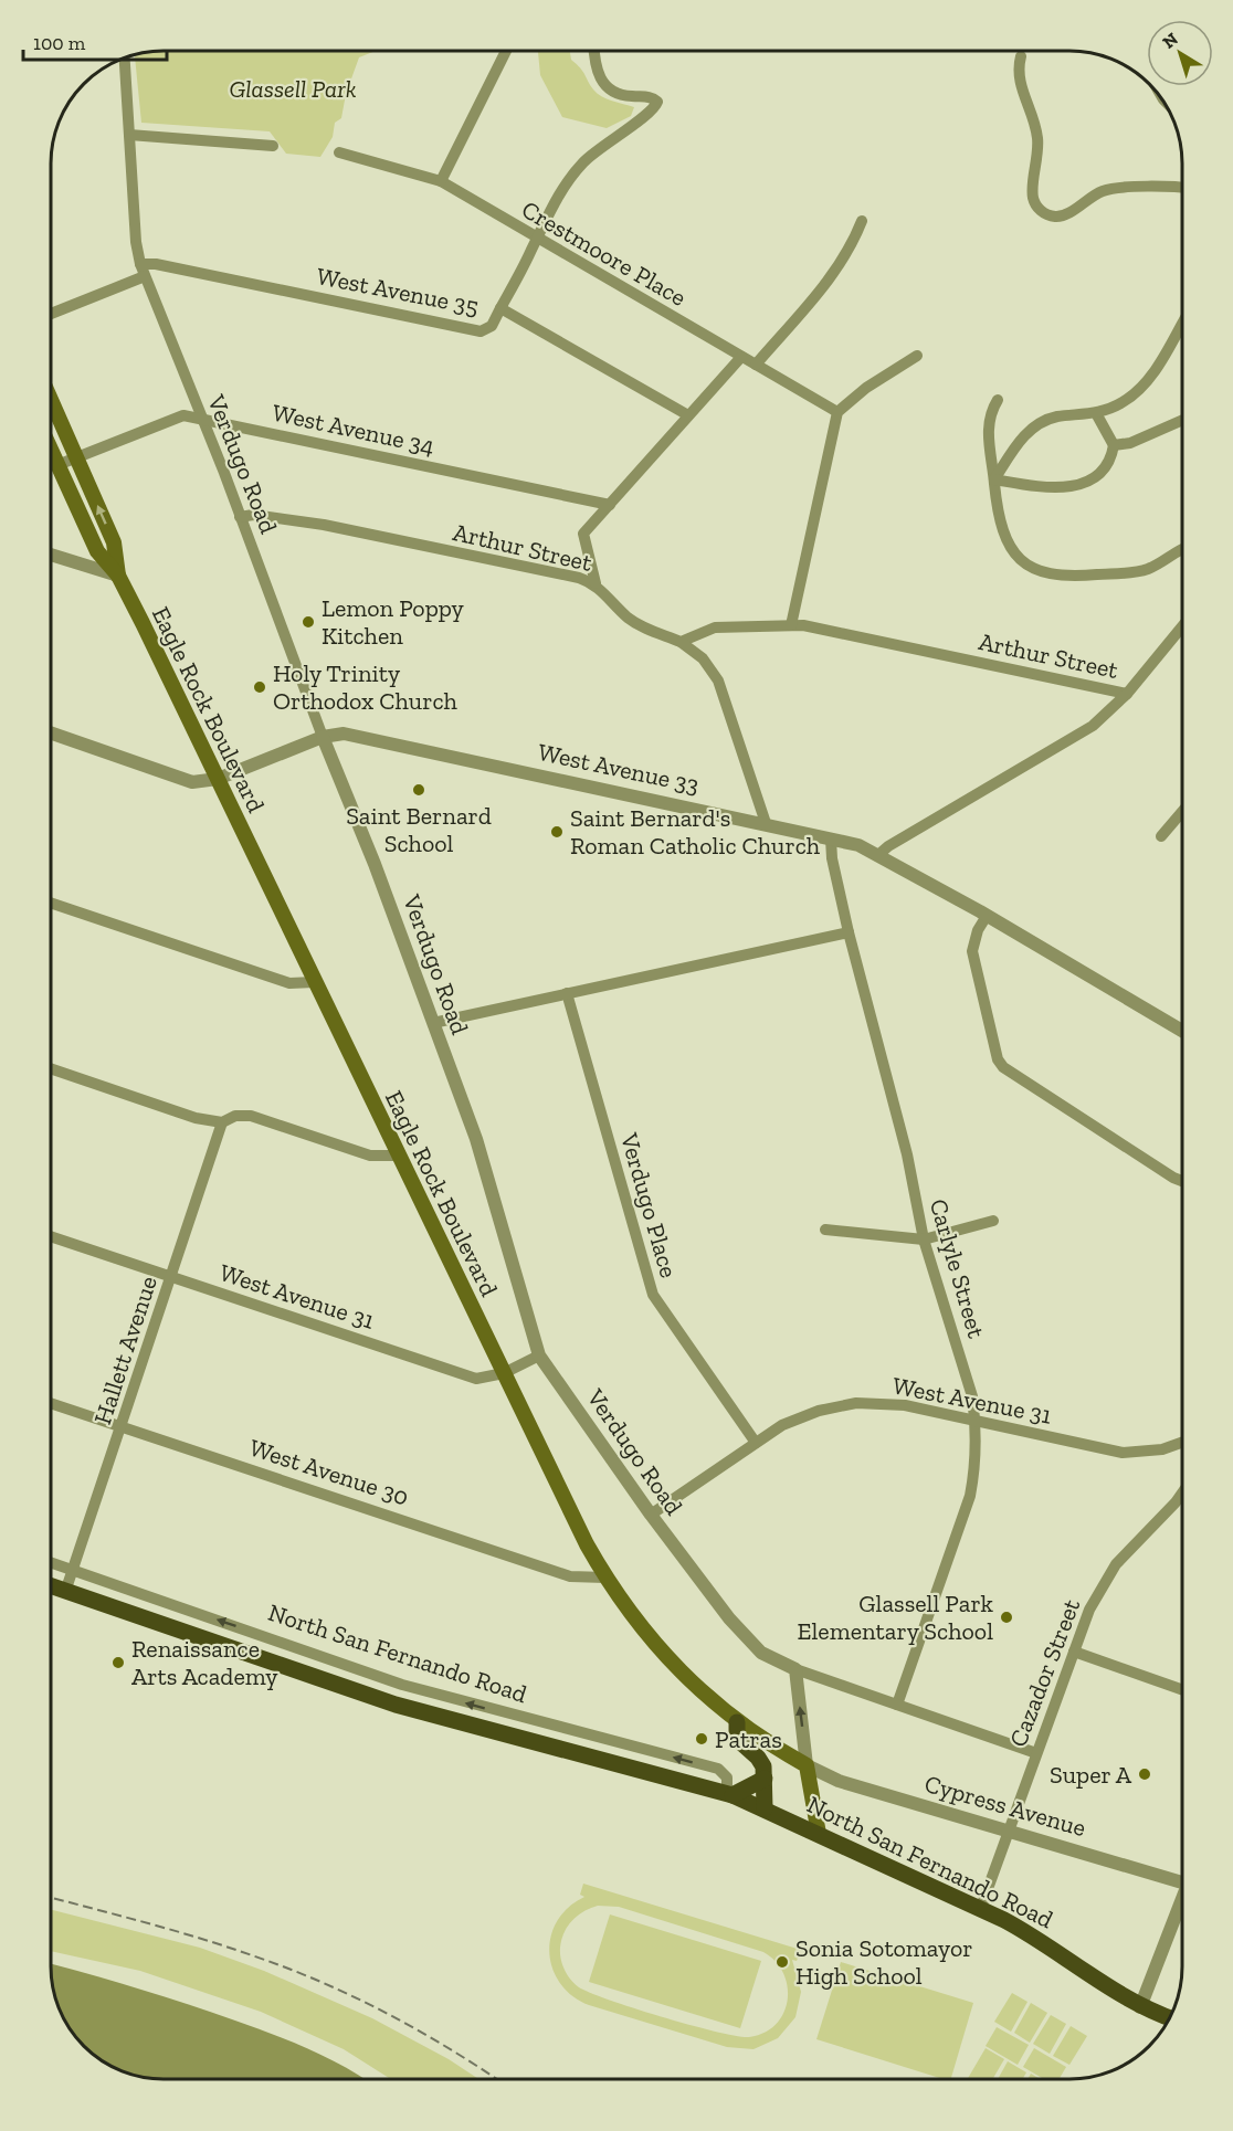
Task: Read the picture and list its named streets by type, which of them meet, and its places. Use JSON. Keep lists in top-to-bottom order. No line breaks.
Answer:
{"streets":{"main road":["Eagle Rock Boulevard","North San Fernando Road"],"street":["Crestmoore Place","West Avenue 35","West Avenue 34","Verdugo Road","Arthur Street","West Avenue 33","Verdugo Place","Carlyle Street","West Avenue 31","Hallett Avenue","West Avenue 30","Cazador Street","Cypress Avenue"]},"crossings":[["West Avenue 35","Verdugo Road"],["West Avenue 34","Verdugo Road"],["West Avenue 34","Eagle Rock Boulevard"],["Verdugo Road","Arthur Street"],["Verdugo Road","West Avenue 33"],["Verdugo Road","West Avenue 31"],["Eagle Rock Boulevard","West Avenue 33"],["Eagle Rock Boulevard","West Avenue 31"],["Eagle Rock Boulevard","West Avenue 30"],["Eagle Rock Boulevard","Cypress Avenue"],["West Avenue 33","Carlyle Street"],["Verdugo Place","West Avenue 31"],["Carlyle Street","West Avenue 31"],["West Avenue 31","Hallett Avenue"],["Hallett Avenue","West Avenue 30"],["Hallett Avenue","North San Fernando Road"],["North San Fernando Road","Cazador Street"],["Cazador Street","Cypress Avenue"]],"one_way":["North San Fernando Road"],"parks":["Glassell Park"],"places":["Lemon Poppy Kitchen","Holy Trinity Orthodox Church","Saint Bernard School","Saint Bernard's Roman Catholic Church","Glassell Park Elementary School","Renaissance Arts Academy","Patras","Super A","Sonia Sotomayor High School"],"scale_bar":"100 m","north":"top left"}
